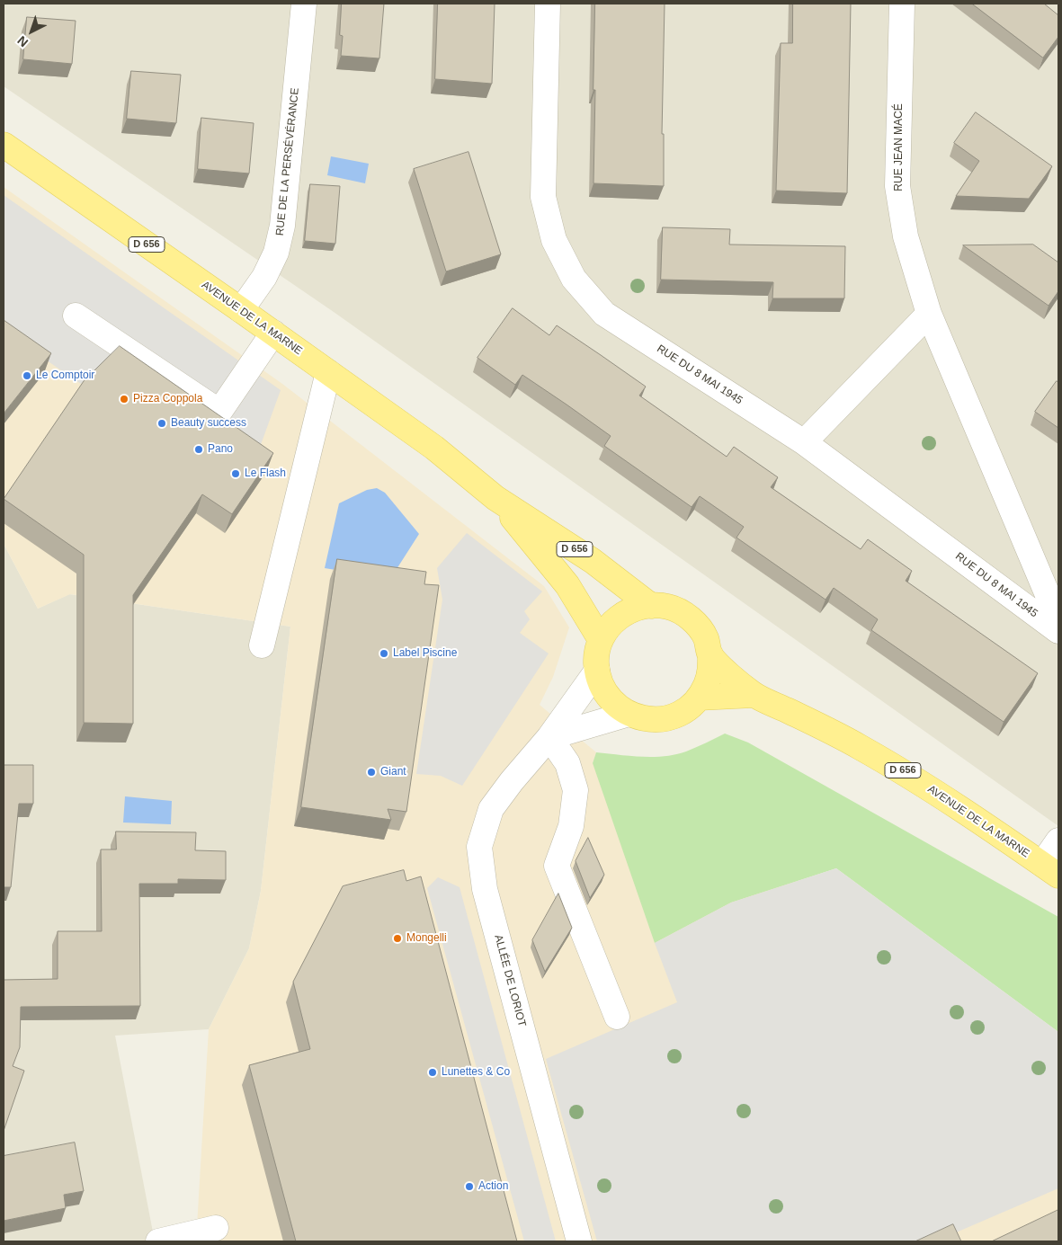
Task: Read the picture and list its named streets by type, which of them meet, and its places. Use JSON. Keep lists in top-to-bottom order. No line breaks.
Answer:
{"streets":{"main road":["D 656","AVENUE DE LA MARNE"],"street":["RUE JEAN MACÉ","RUE DE LA PERSÉVÉRANCE","RUE DU 8 MAI 1945","ALLÉE DE LORIOT"]},"crossings":[["RUE JEAN MACÉ","RUE DU 8 MAI 1945"],["RUE DE LA PERSÉVÉRANCE","AVENUE DE LA MARNE"],["AVENUE DE LA MARNE","ALLÉE DE LORIOT"]],"places":["Le Comptoir","Pizza Coppola","Beauty success","Pano","Le Flash","Label Piscine","Giant","Mongelli","Lunettes & Co","Action"],"north":"bottom left"}
